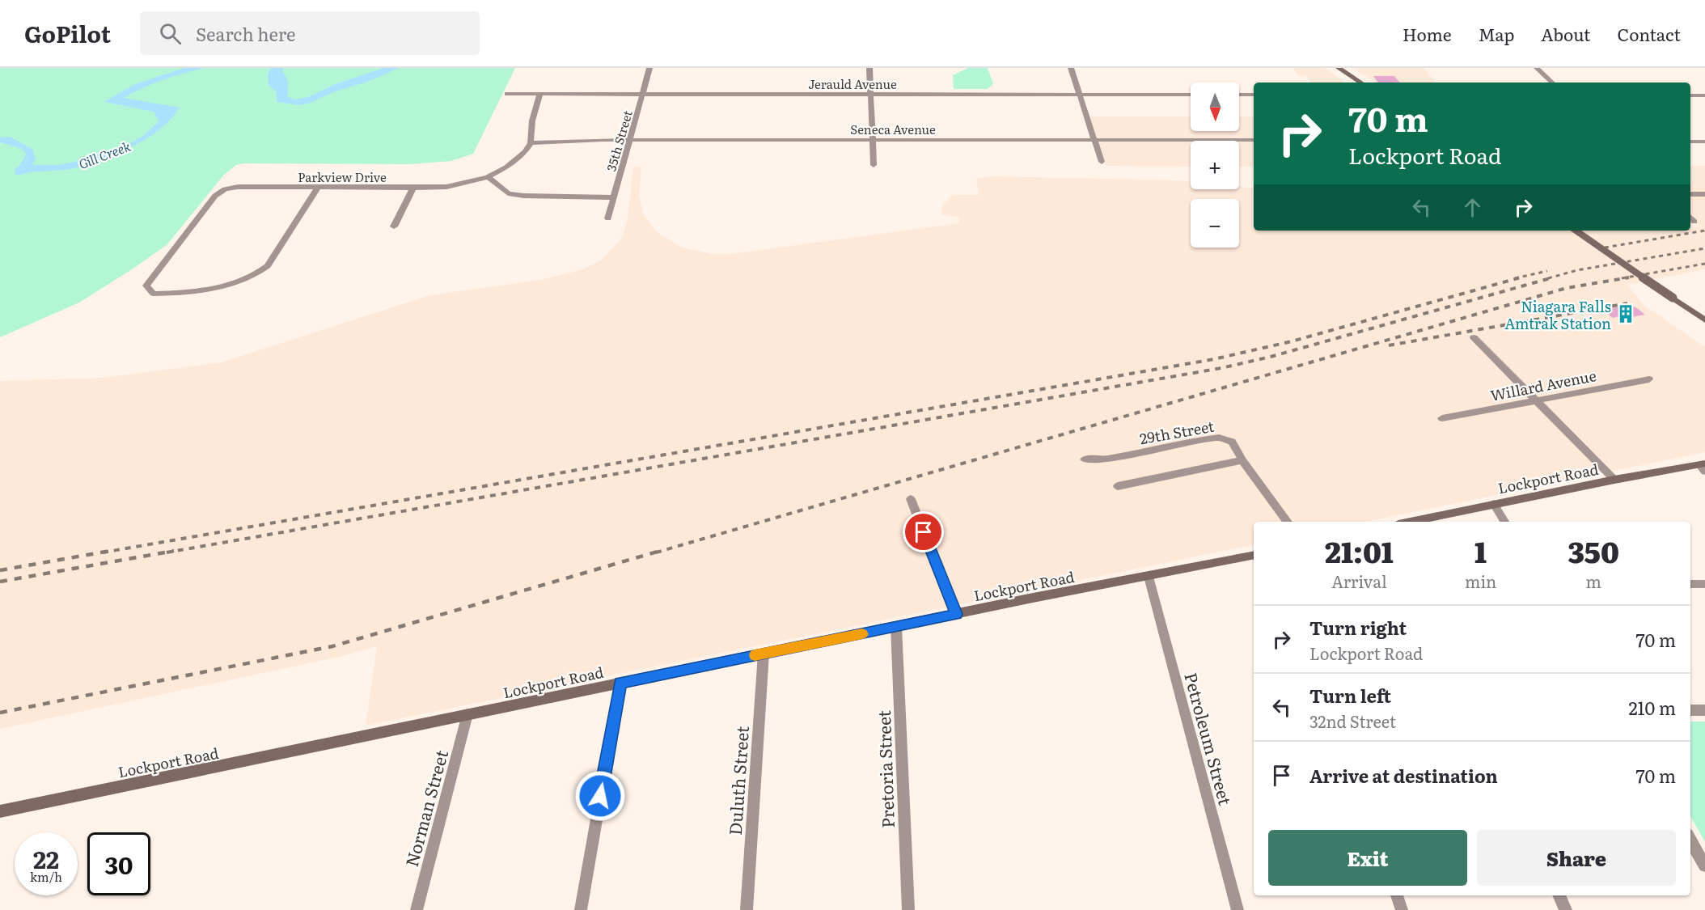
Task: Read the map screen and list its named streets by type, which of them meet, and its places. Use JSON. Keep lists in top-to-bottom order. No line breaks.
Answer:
{"streets":{"street":["Jerauld Avenue","Seneca Avenue","35th Street","Parkview Drive","Willard Avenue","29th Street","Lockport Road","Petroleum Street","Pretoria Street","Duluth Street","Norman Street"]},"crossings":[["Jerauld Avenue","35th Street"],["Seneca Avenue","35th Street"],["Seneca Avenue","Parkview Drive"],["Lockport Road","Petroleum Street"],["Lockport Road","Pretoria Street"],["Lockport Road","Duluth Street"],["Lockport Road","Norman Street"]],"water":["Gill Creek"],"places":{"building":["Niagara Falls Amtrak Station"]},"north":"bottom","page":{"header":"GoPilot","search":"Search here","nav":["Home","Map","About","Contact"],"map_buttons":["+","−"],"turn":["70 m","Lockport Road"],"eta":["21:01","Arrival","1","min","350","m"],"list":[{"name":"Turn right","note":"Lockport Road","value":"70 m"},{"name":"Turn left","note":"32nd Street","value":"210 m"},{"name":"Arrive at destination","value":"70 m"}],"buttons":["Exit","Share"],"speed":"22 km/h","limit":"30"}}
